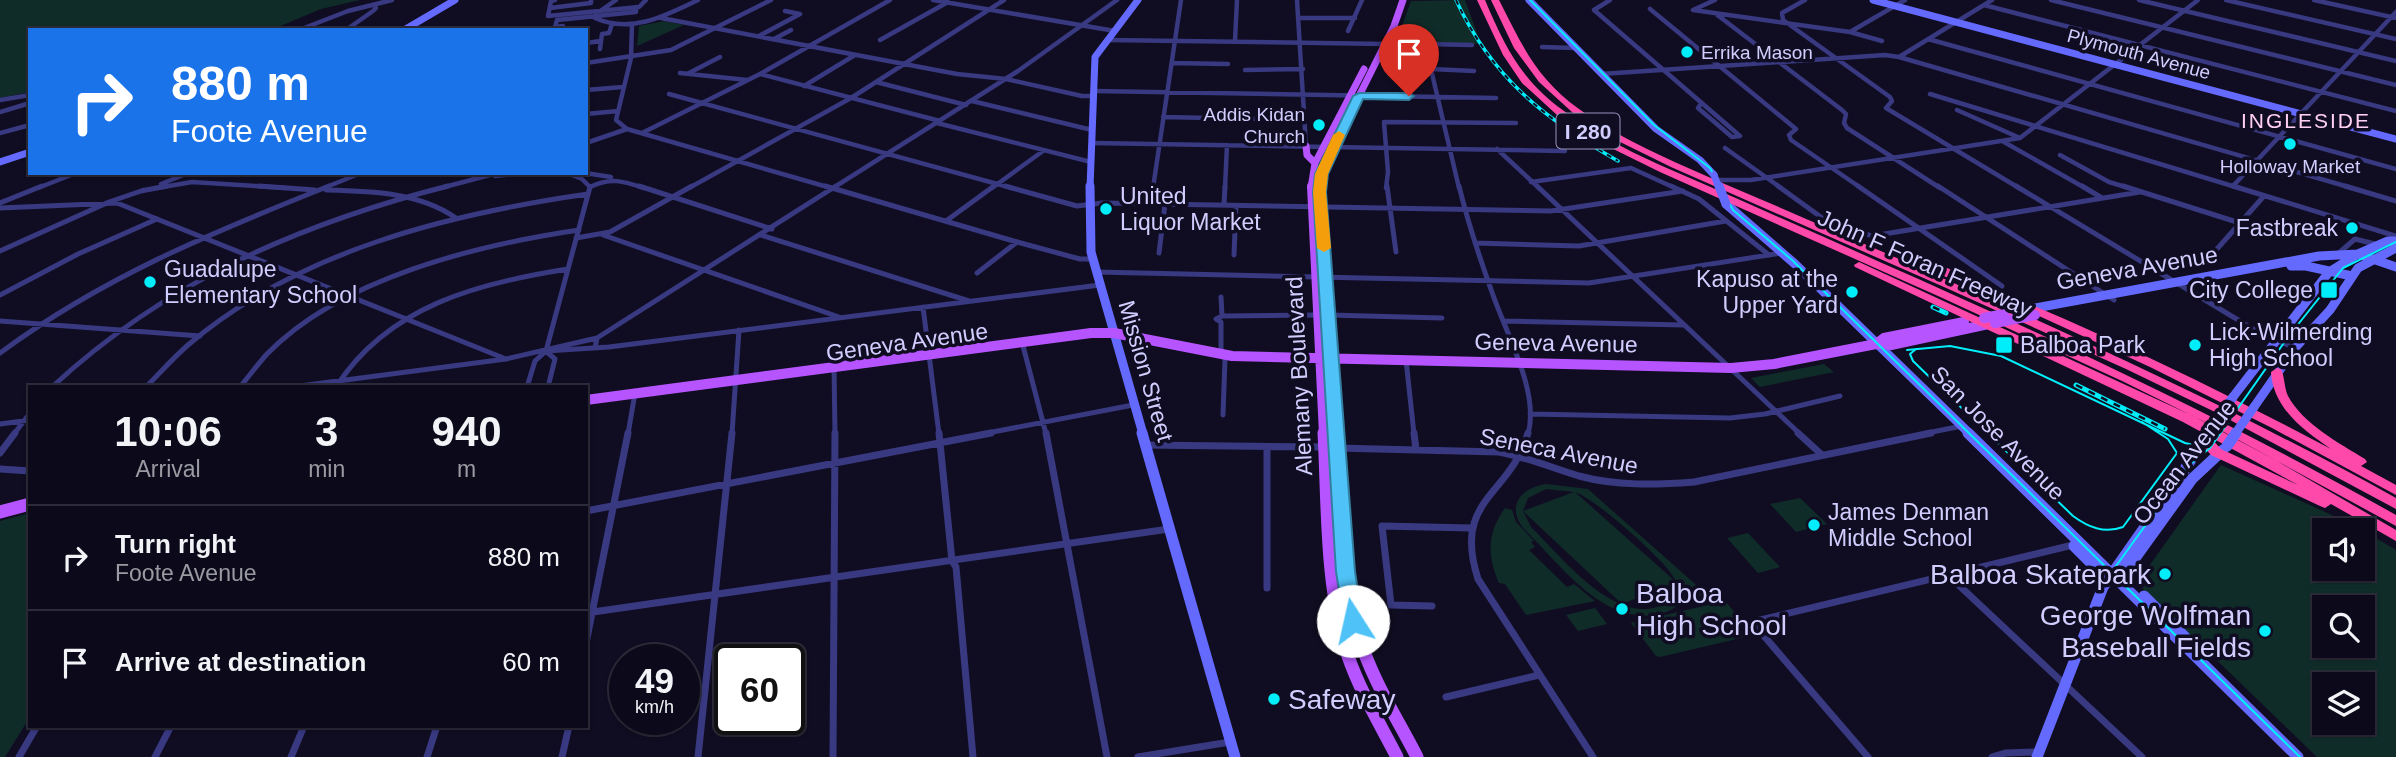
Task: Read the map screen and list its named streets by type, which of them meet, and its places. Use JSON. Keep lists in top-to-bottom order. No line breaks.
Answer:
{"streets":{"highway":["I 280","John F Foran Freeway"],"main road":["Plymouth Avenue","Geneva Avenue","Mission Street","Alemany Boulevard","San Jose Avenue","Ocean Avenue"],"street":["Seneca Avenue"]},"crossings":[["Geneva Avenue","Mission Street"],["Geneva Avenue","Alemany Boulevard"],["Geneva Avenue","San Jose Avenue"],["Geneva Avenue","Ocean Avenue"],["Mission Street","Seneca Avenue"],["Alemany Boulevard","Seneca Avenue"],["San Jose Avenue","Seneca Avenue"],["San Jose Avenue","Ocean Avenue"]],"districts":["INGLESIDE"],"places":{"other":["Errika Mason","Addis Kidan Church","Holloway Market","United Liquor Market","Fastbreak","Guadalupe Elementary School","Kapuso at the Upper Yard","Lick-Wilmerding High School","James Denman Middle School","Balboa Skatepark","Balboa High School","George Wolfman Baseball Fields","Safeway"],"transit":["City College","Balboa Park"]},"page":{"turn":["880 m","Foote Avenue"],"eta":["10:06","Arrival","3","min","940","m"],"list":[{"name":"Turn right","note":"Foote Avenue","value":"880 m"},{"name":"Arrive at destination","value":"60 m"}],"speed":"49 km/h","limit":"60"}}
